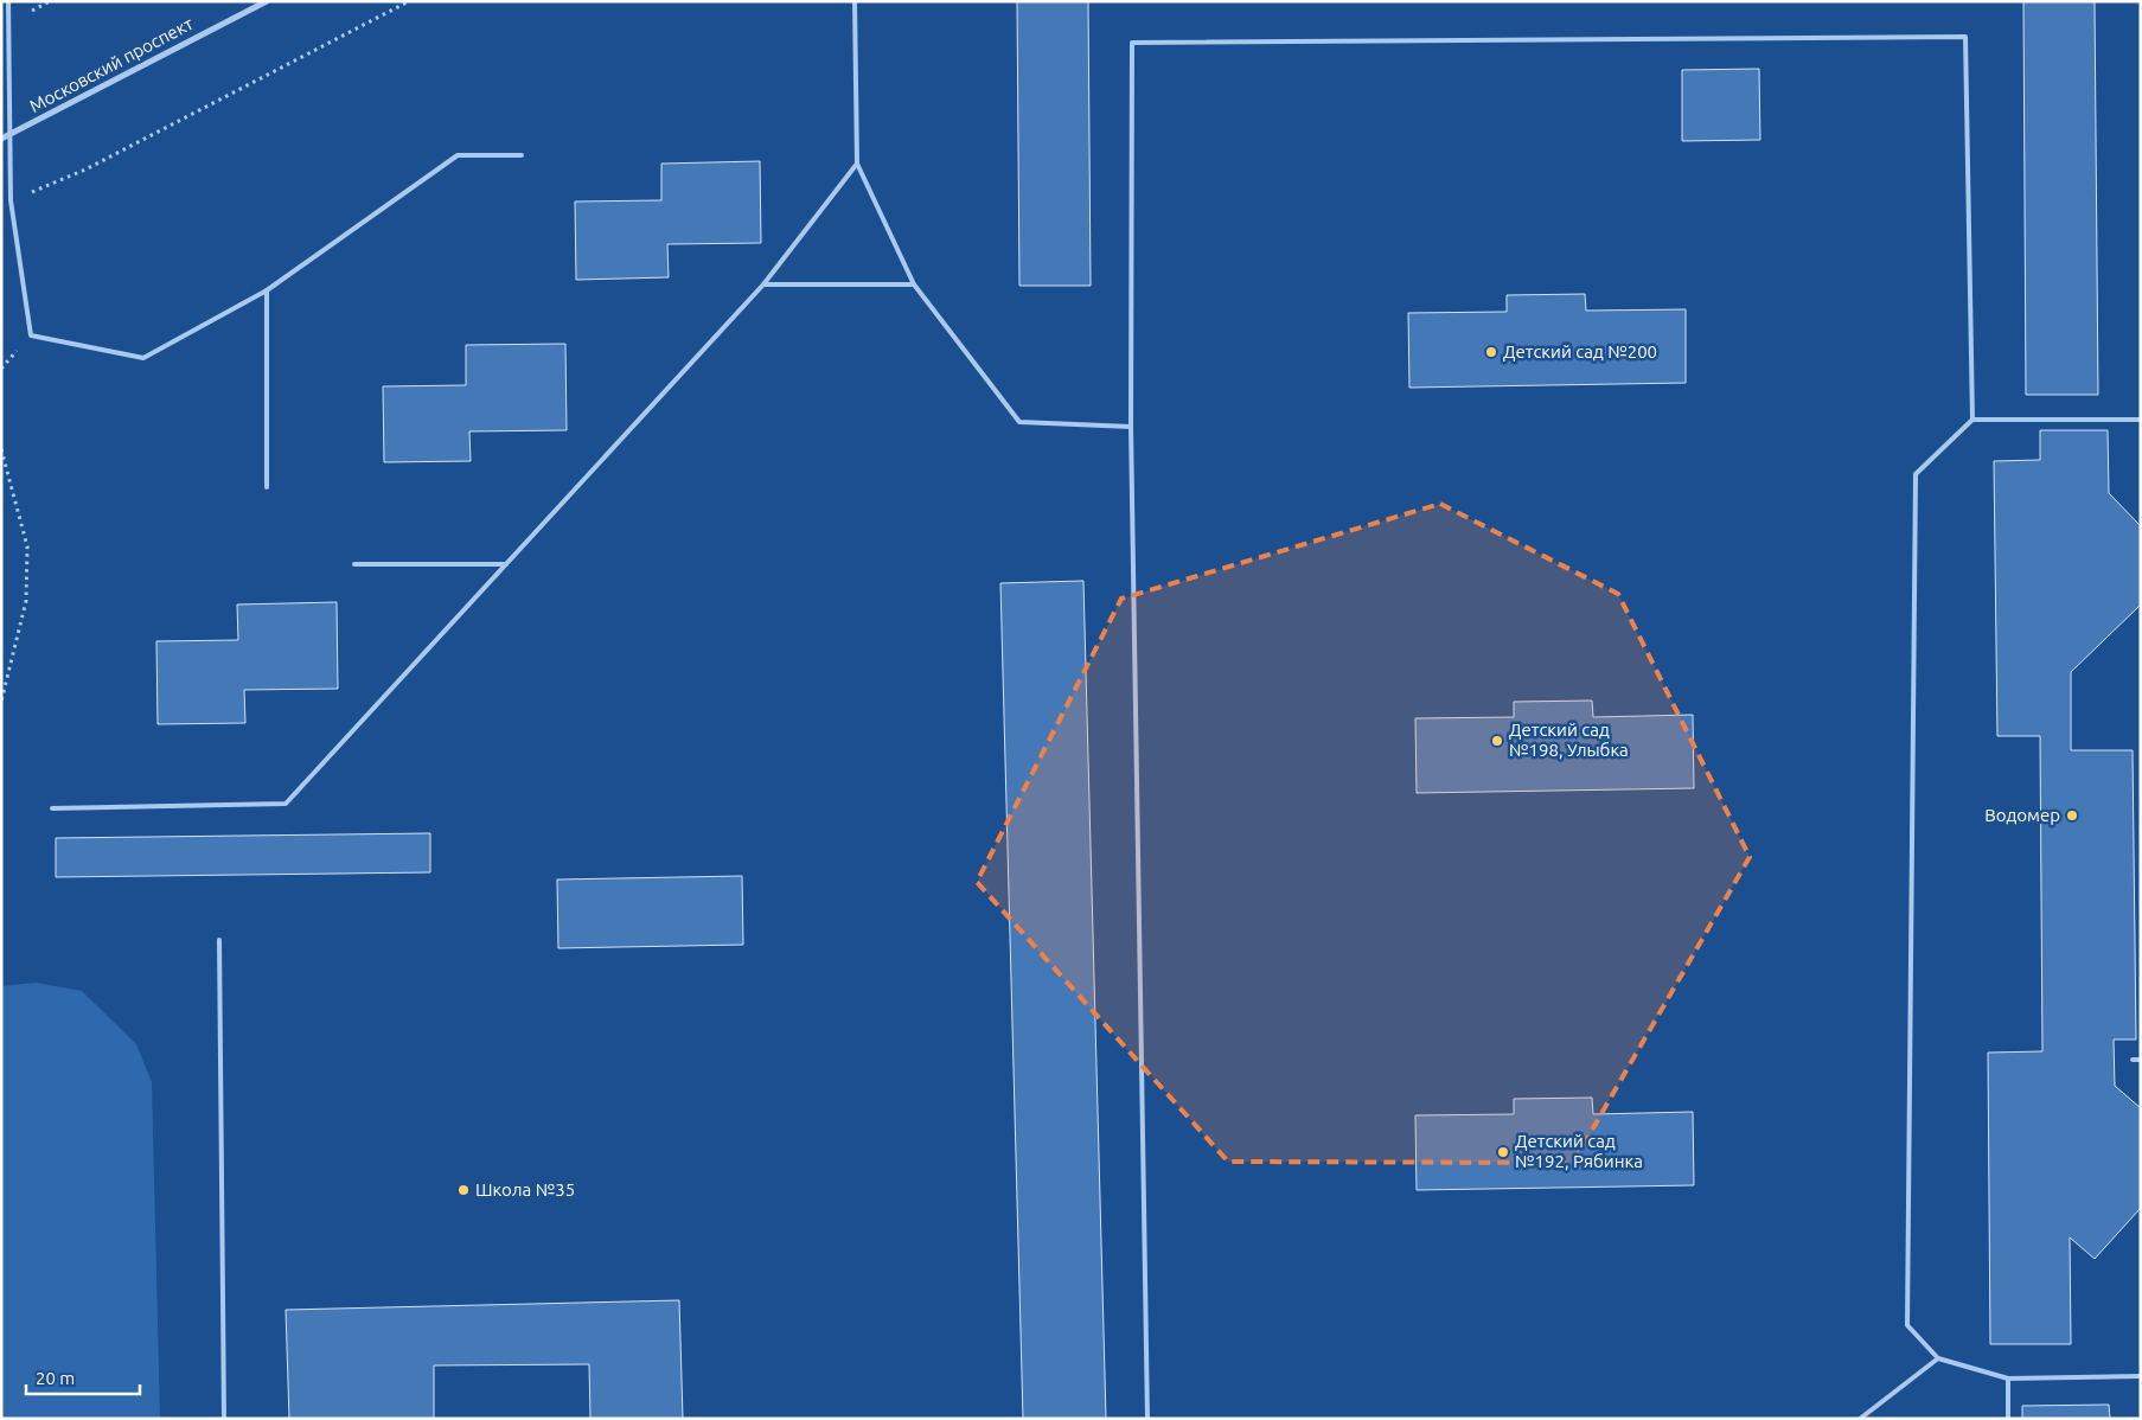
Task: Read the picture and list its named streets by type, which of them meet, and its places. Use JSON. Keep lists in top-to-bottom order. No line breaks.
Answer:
{"streets":{"street":["Московский проспект"]},"places":["Детский сад №200","Детский сад №198, Улыбка","Водомер","Детский сад №192, Рябинка","Школа №35"],"scale_bar":"20 m"}
